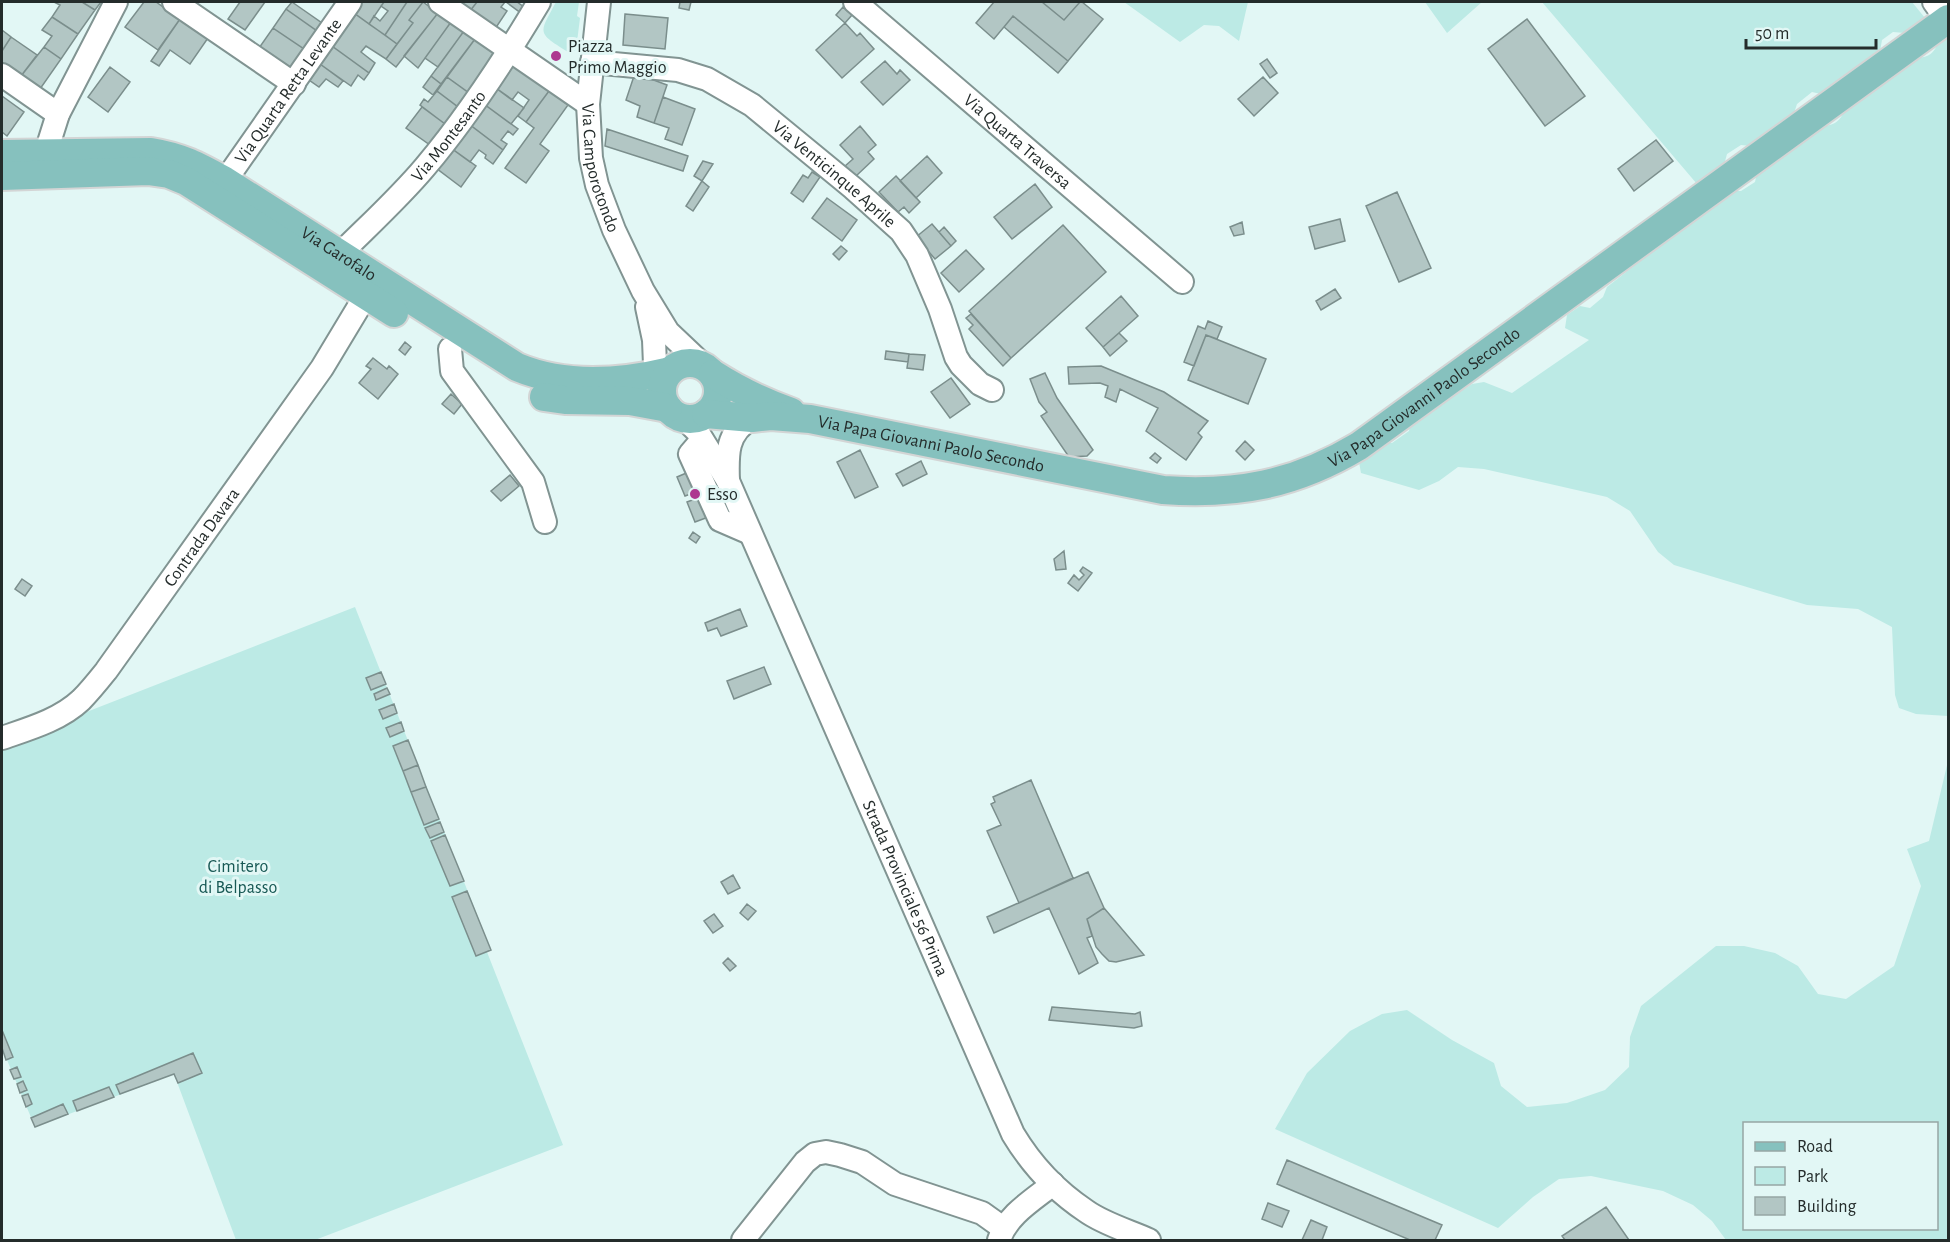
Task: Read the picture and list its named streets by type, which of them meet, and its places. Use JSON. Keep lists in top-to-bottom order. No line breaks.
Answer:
{"streets":{"main road":["Via Garofalo","Via Papa Giovanni Paolo Secondo"],"street":["Via Quarta Retta Levante","Via Montesanto","Via Quarta Traversa","Via Camporotondo","Via Venticinque Aprile","Contrada Davara","Strada Provinciale 56 Prima"]},"crossings":[["Via Quarta Retta Levante","Via Garofalo"],["Via Montesanto","Via Garofalo"],["Via Camporotondo","Via Venticinque Aprile"],["Via Garofalo","Contrada Davara"],["Via Garofalo","Strada Provinciale 56 Prima"]],"parks":["Cimitero di Belpasso"],"places":["Piazza Primo Maggio","Esso"],"legend":["Road","Park","Building"],"scale_bar":"50 m"}
